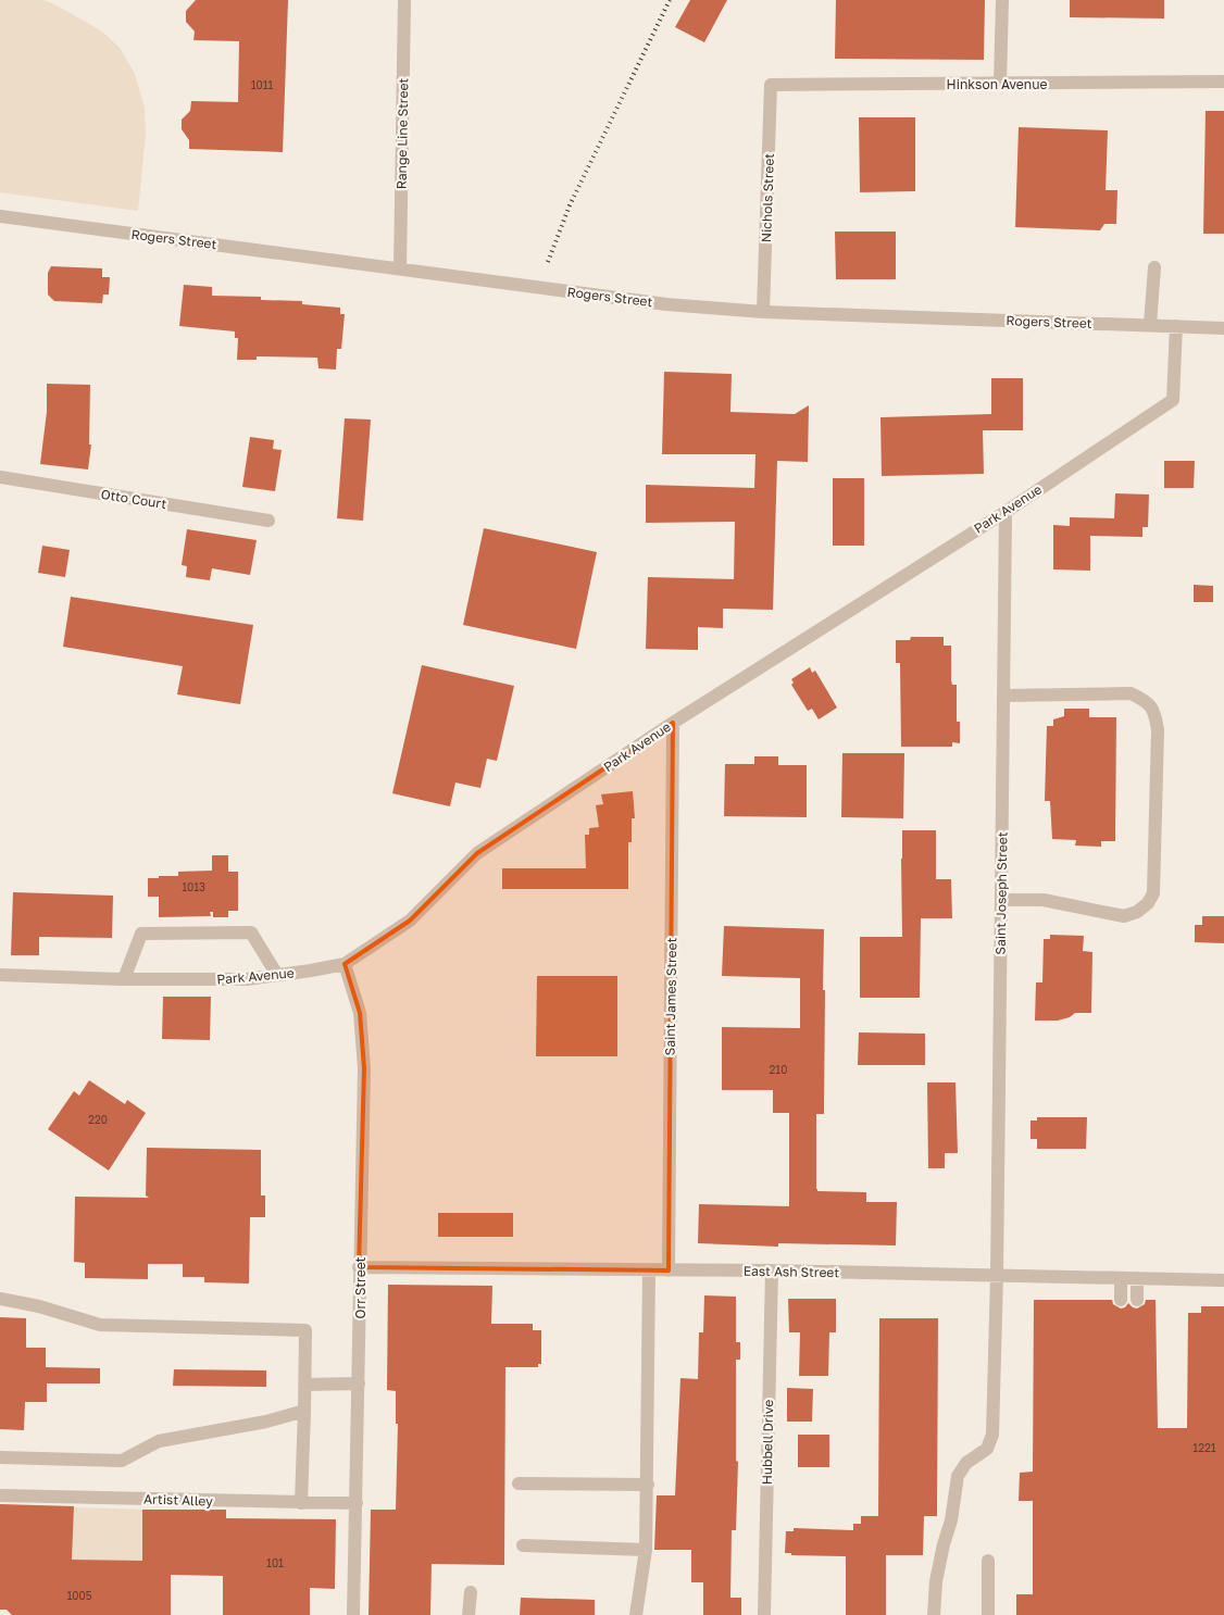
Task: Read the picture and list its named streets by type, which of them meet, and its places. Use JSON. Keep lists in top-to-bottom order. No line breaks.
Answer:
{"streets":{"street":["Hinkson Avenue","Range Line Street","Nichols Street","Rogers Street","Otto Court","Park Avenue","Saint Joseph Street","Saint James Street","East Ash Street","Orr Street","Hubbell Drive","Artist Alley"]},"crossings":[["Hinkson Avenue","Nichols Street"],["Range Line Street","Rogers Street"],["Nichols Street","Rogers Street"],["Rogers Street","Park Avenue"],["Park Avenue","Saint Joseph Street"],["Park Avenue","Saint James Street"],["Park Avenue","Orr Street"],["Saint Joseph Street","East Ash Street"],["Saint James Street","East Ash Street"],["East Ash Street","Orr Street"],["East Ash Street","Hubbell Drive"],["Orr Street","Artist Alley"]],"house_numbers":["1011","1013","210","220","1221","101","1005"]}
